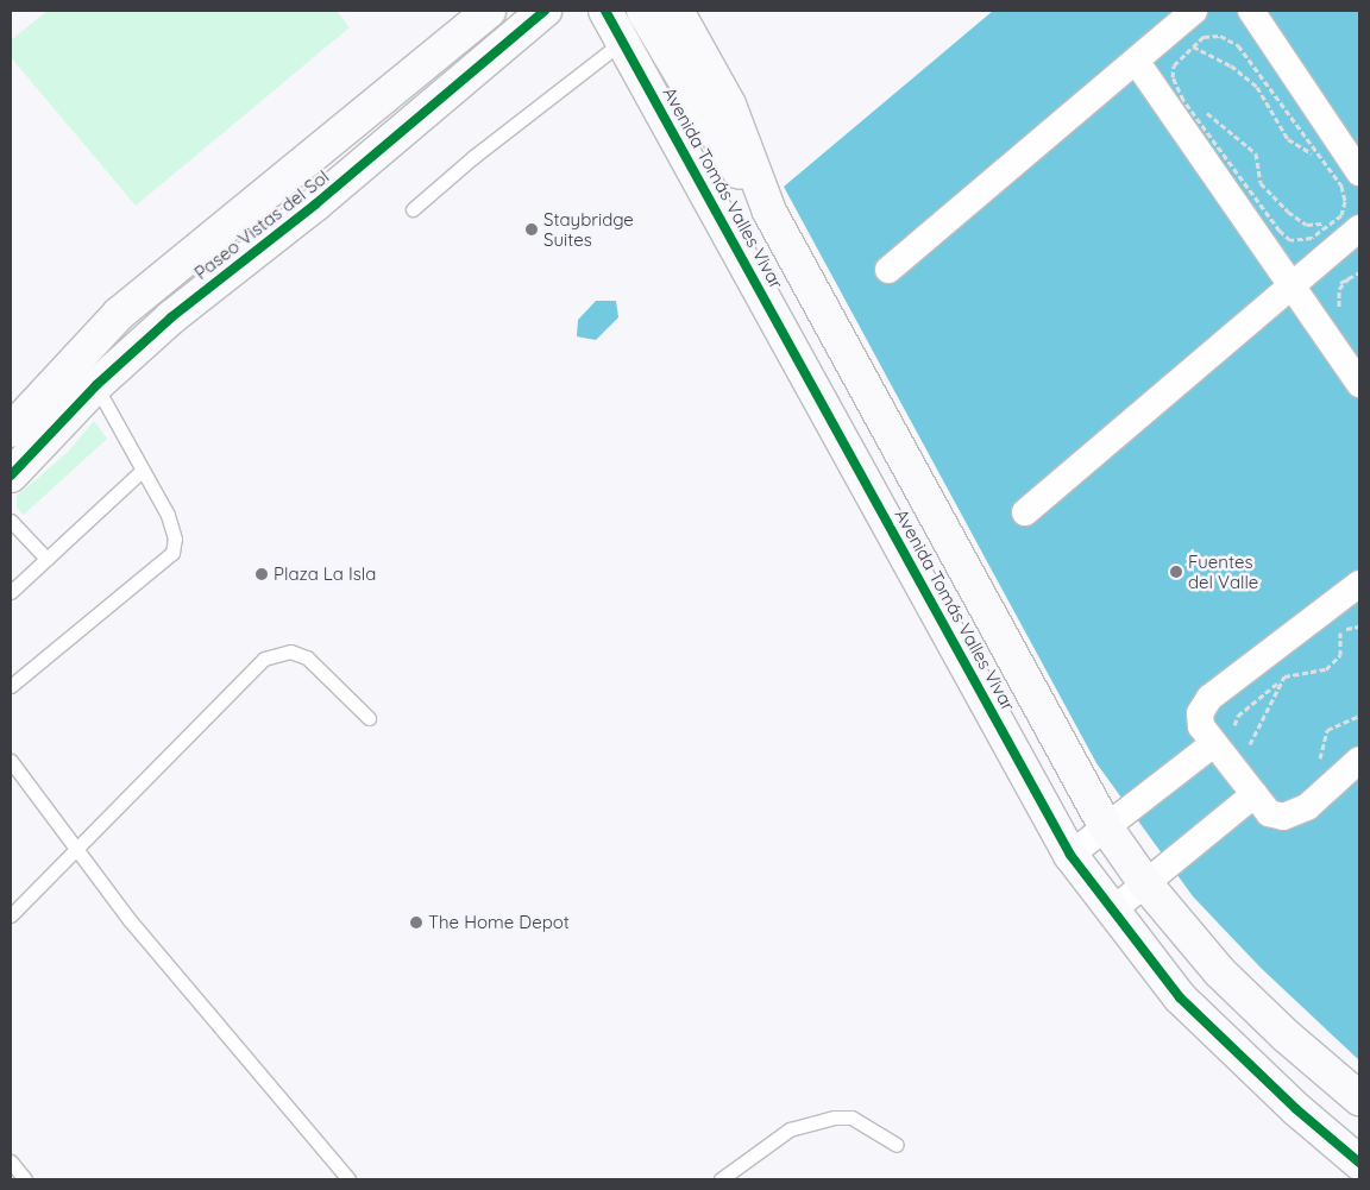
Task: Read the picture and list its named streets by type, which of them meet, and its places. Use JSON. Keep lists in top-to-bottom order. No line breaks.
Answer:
{"streets":{"street":["Avenida Tomás Valles Vivar","Paseo Vistas del Sol"]},"places":["Staybridge Suites","Fuentes del Valle","Plaza La Isla","The Home Depot"]}
